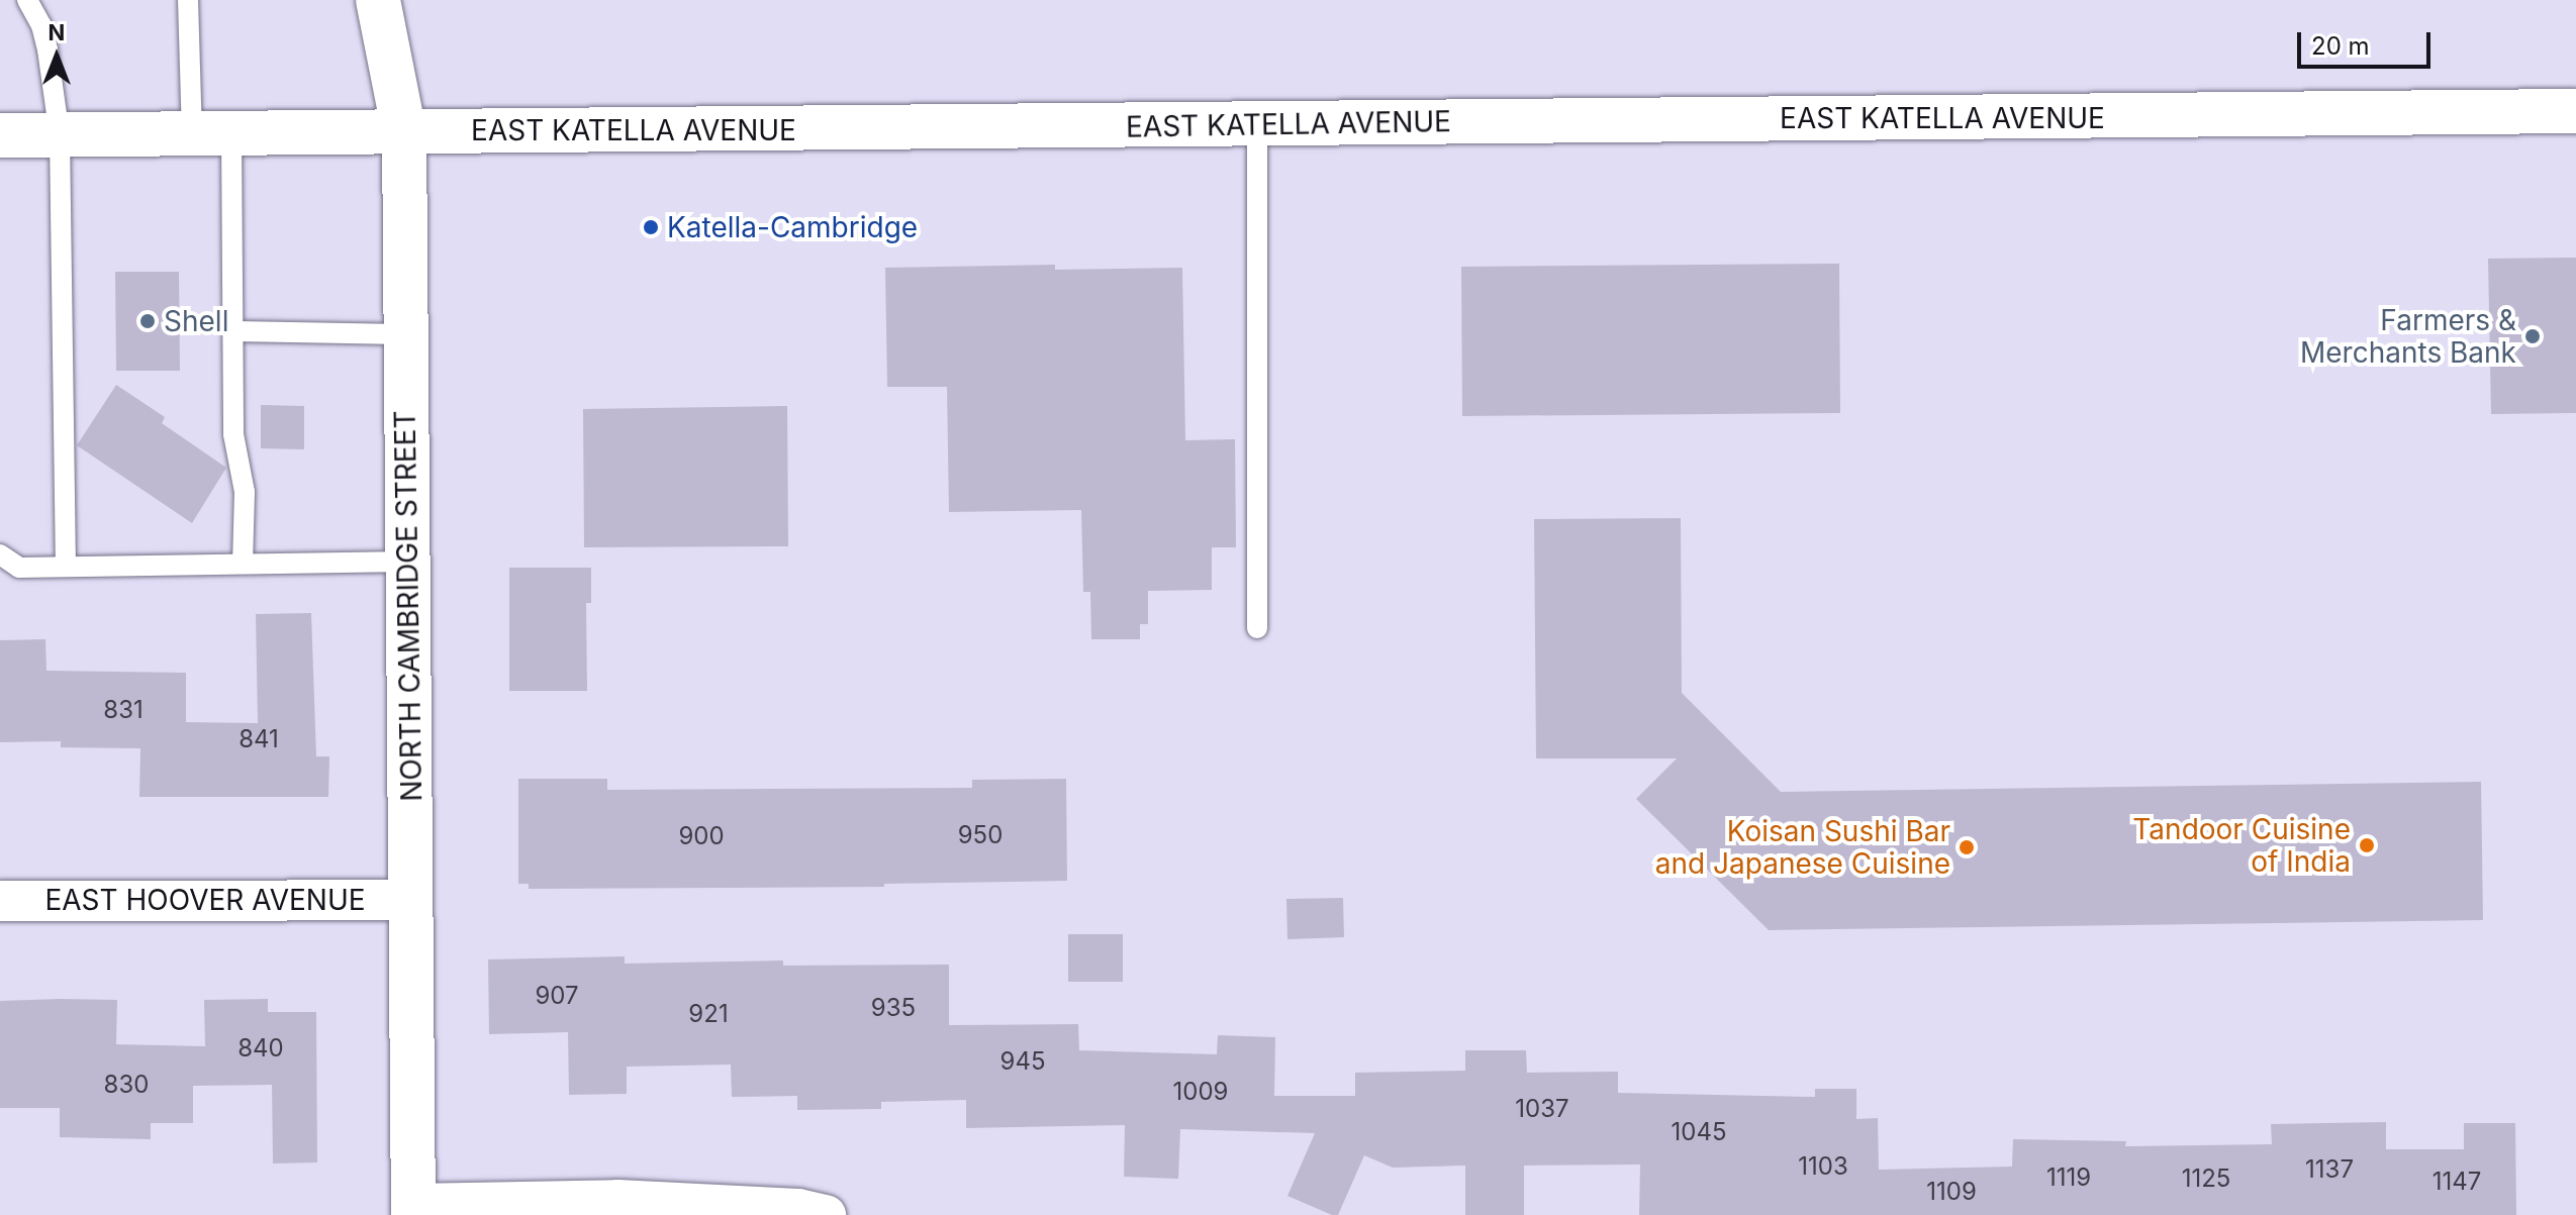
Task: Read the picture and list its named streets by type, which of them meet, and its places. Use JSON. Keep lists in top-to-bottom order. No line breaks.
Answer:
{"streets":{"main road":["EAST KATELLA AVENUE","NORTH CAMBRIDGE STREET"],"street":["EAST HOOVER AVENUE"]},"crossings":[["EAST KATELLA AVENUE","NORTH CAMBRIDGE STREET"],["NORTH CAMBRIDGE STREET","EAST HOOVER AVENUE"]],"places":["Katella-Cambridge","Shell","Farmers & Merchants Bank","Tandoor Cuisine of India","Koisan Sushi Bar and Japanese Cuisine"],"house_numbers":["831","841","950","900","907","935","921","840","945","830","1009","1037","1045","1103","1137","1119","1125","1147","1109"],"scale_bar":"20 m","north":"top"}
